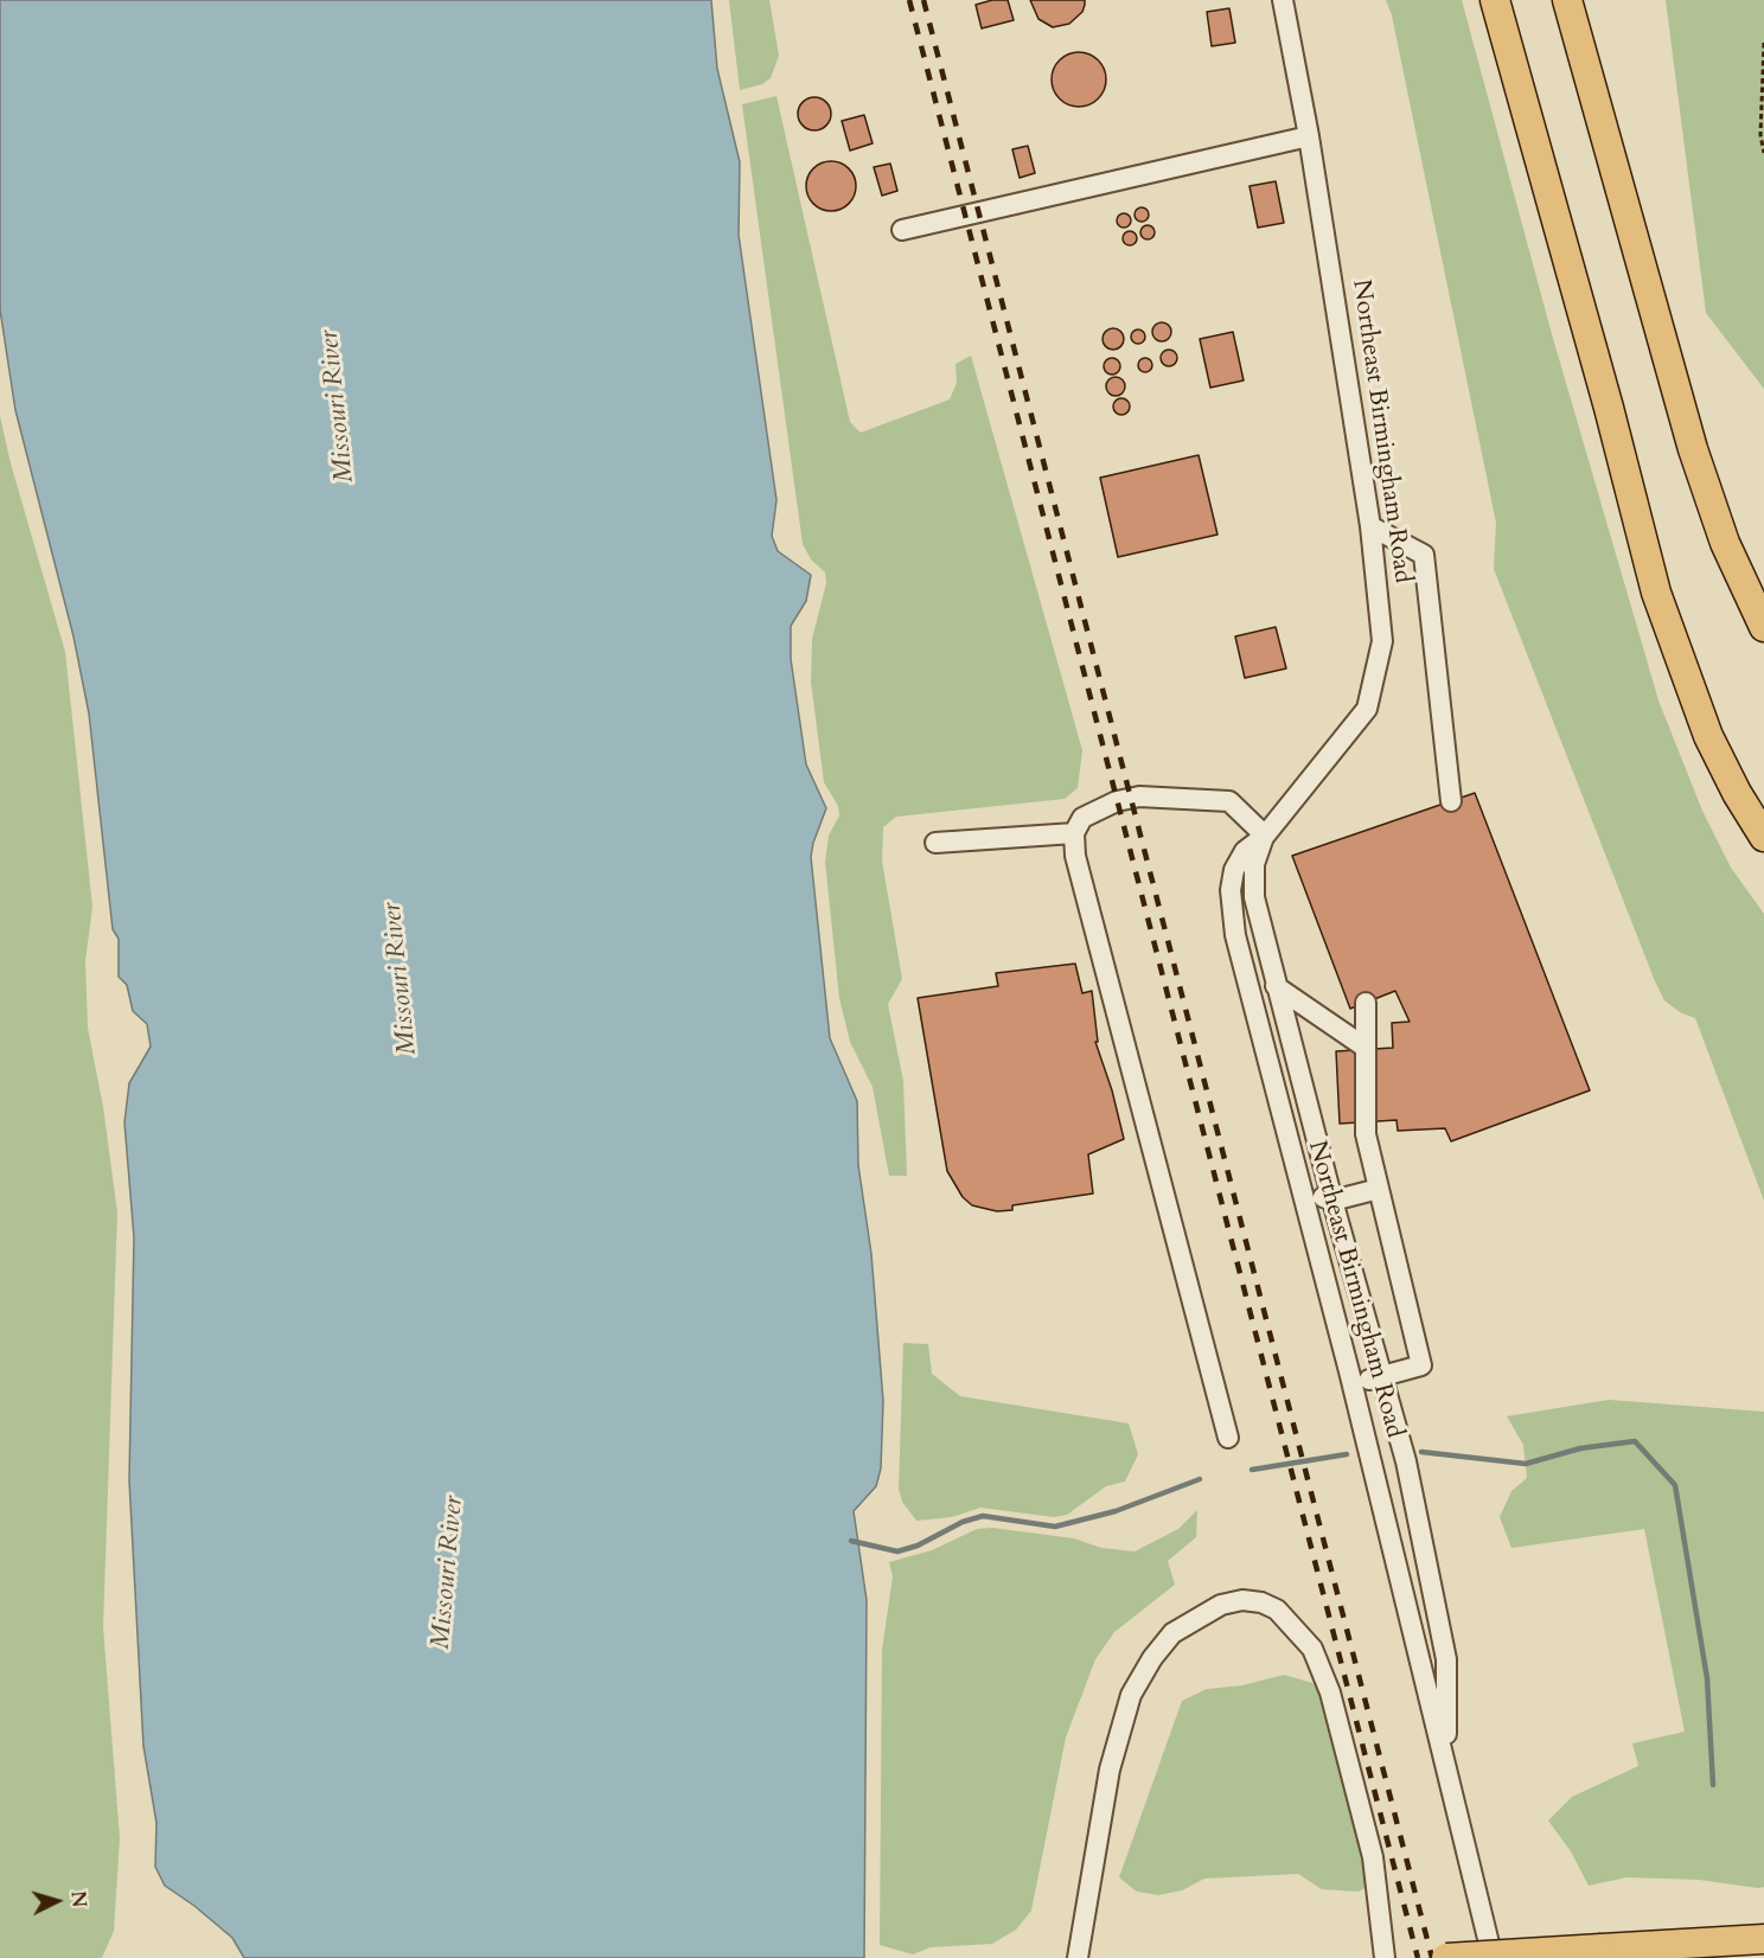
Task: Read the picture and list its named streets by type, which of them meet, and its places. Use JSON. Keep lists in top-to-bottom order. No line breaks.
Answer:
{"streets":{"street":["Northeast Birmingham Road"]},"water":["Missouri River"],"north":"right"}
